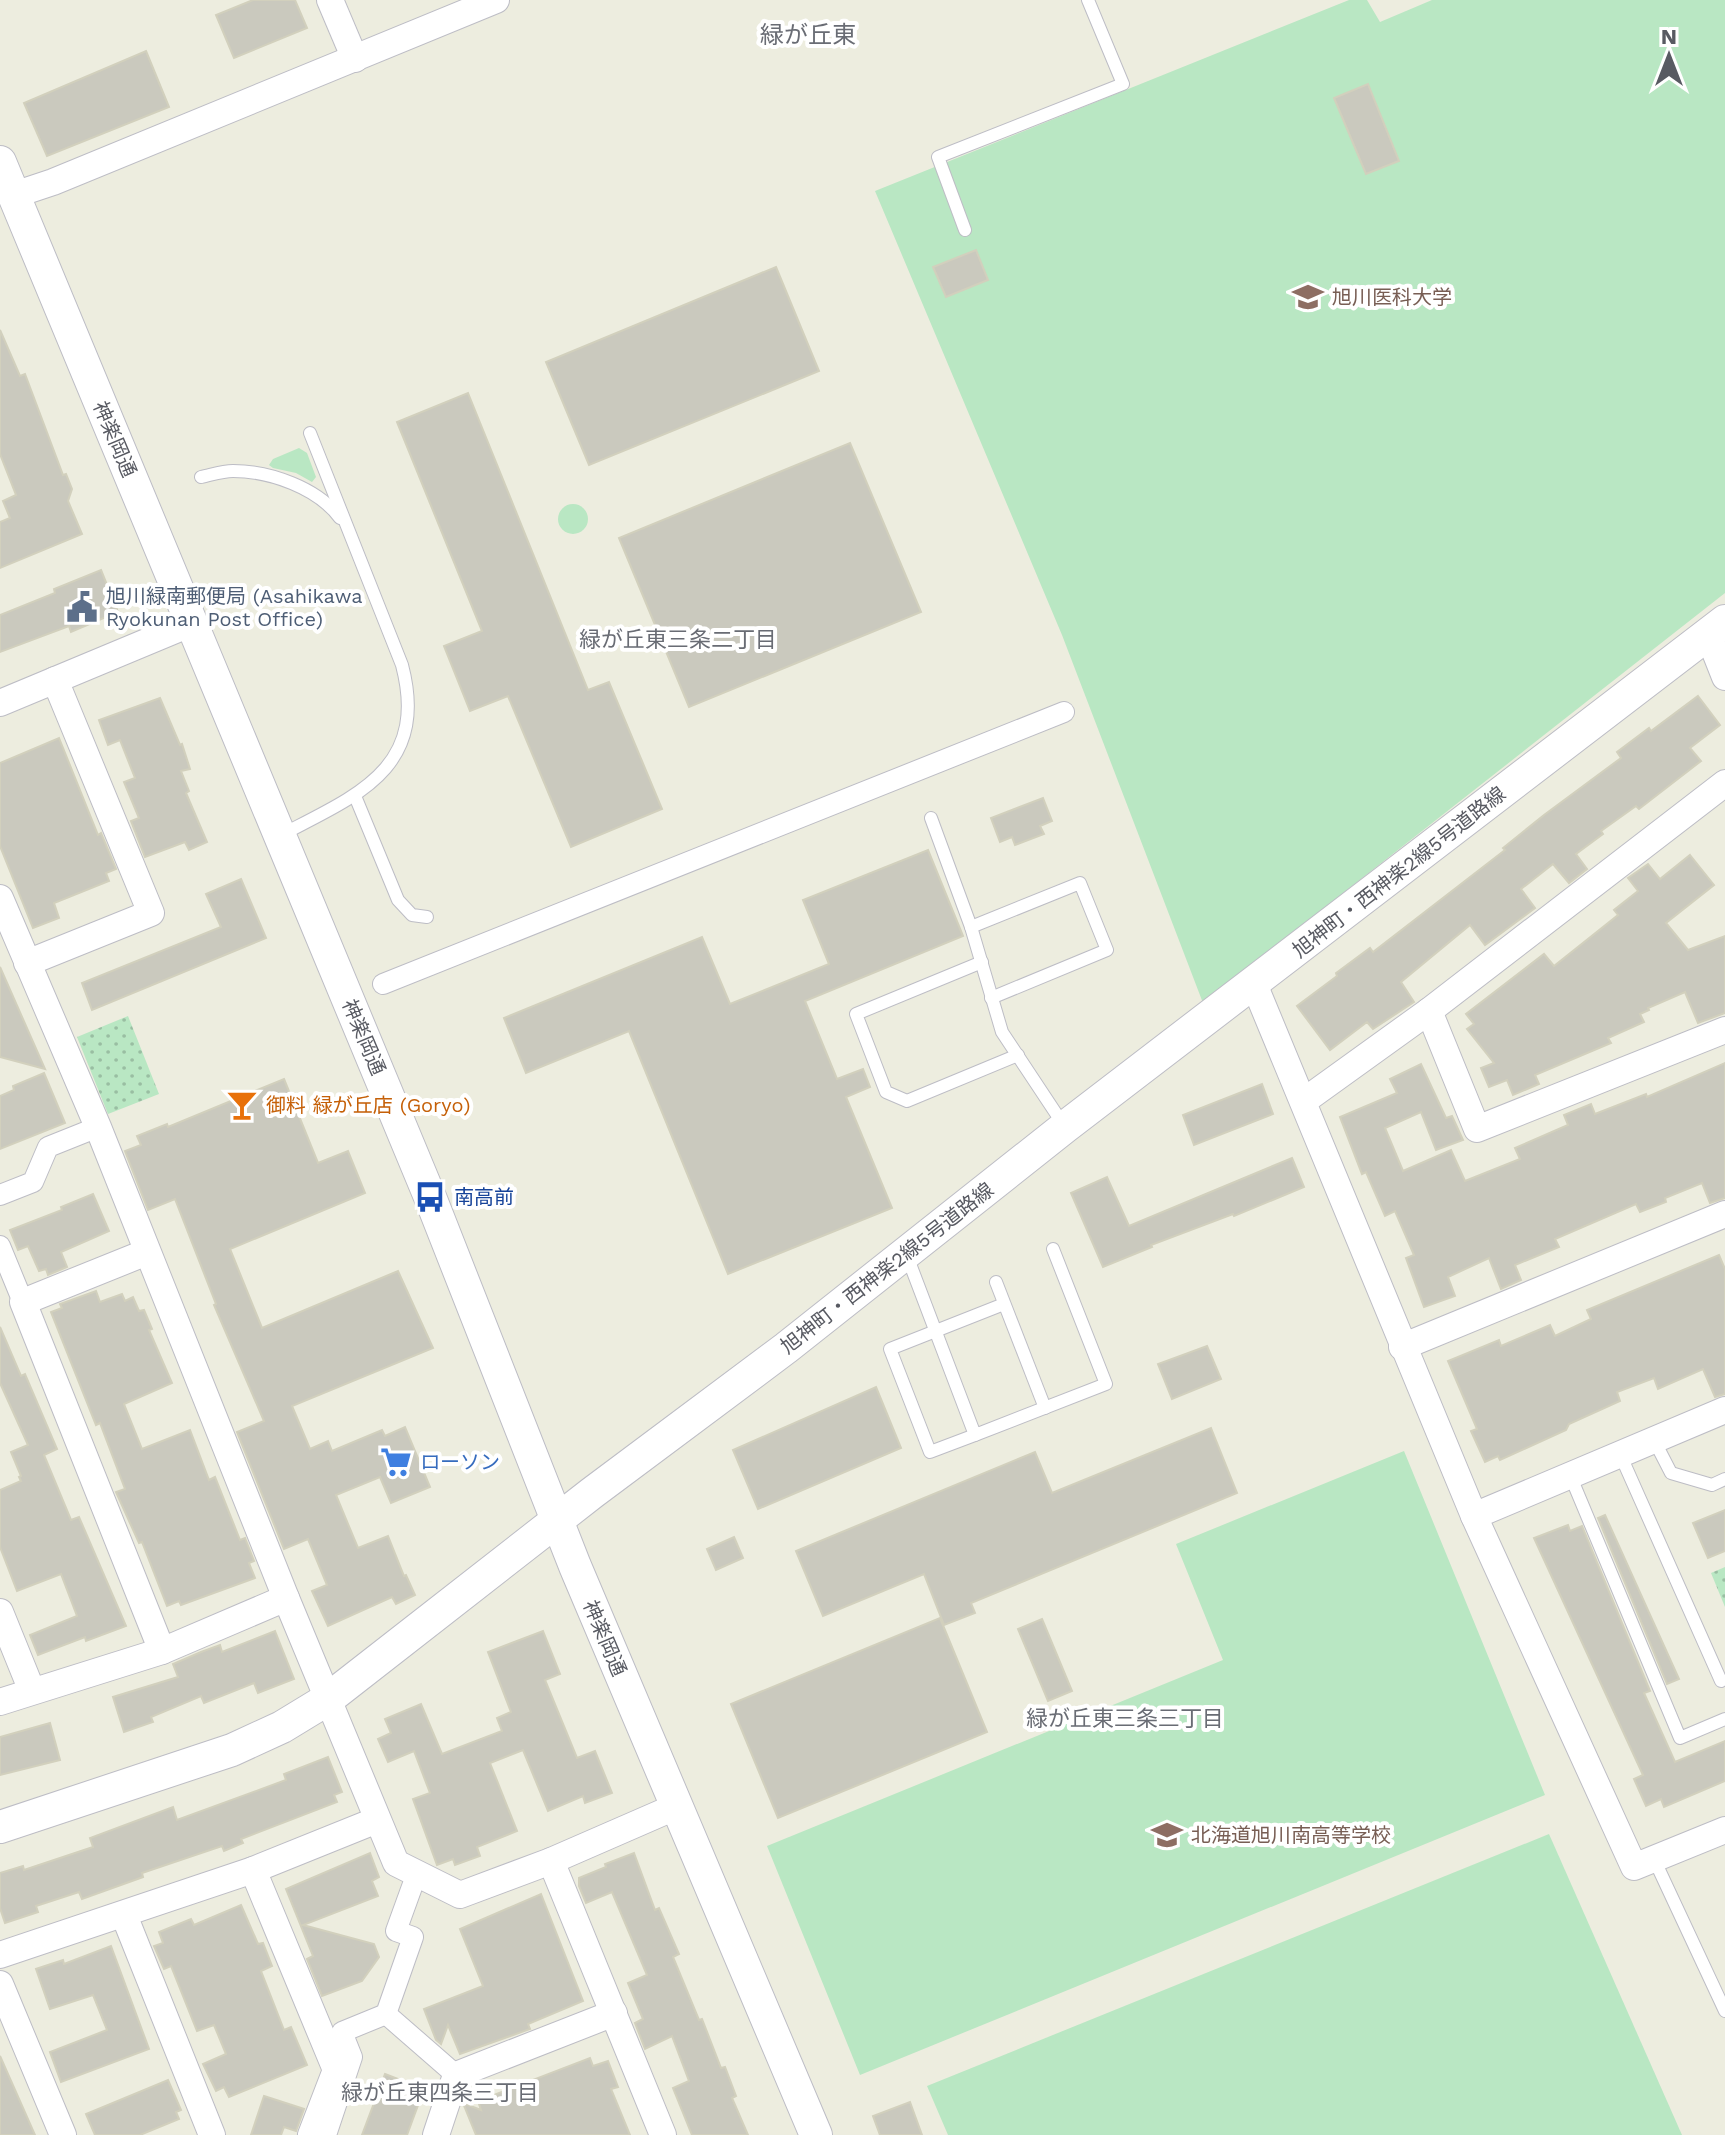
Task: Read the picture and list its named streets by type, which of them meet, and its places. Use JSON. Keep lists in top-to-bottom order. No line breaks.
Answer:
{"streets":{"street":["神楽岡通","旭神町・西神楽2線5号道路線"]},"crossings":[["神楽岡通","旭神町・西神楽2線5号道路線"]],"districts":["緑が丘東","緑が丘東三条二丁目","緑が丘東三条三丁目","緑が丘東四条三丁目"],"places":{"school or university":["旭川医科大学","北海道旭川南高等学校"],"public building":["旭川緑南郵便局 (Asahikawa Ryokunan Post Office)"],"bar":["御料 緑が丘店 (Goryo)"],"bus stop":["南高前"],"supermarket":["ローソン"]},"north":"top"}
